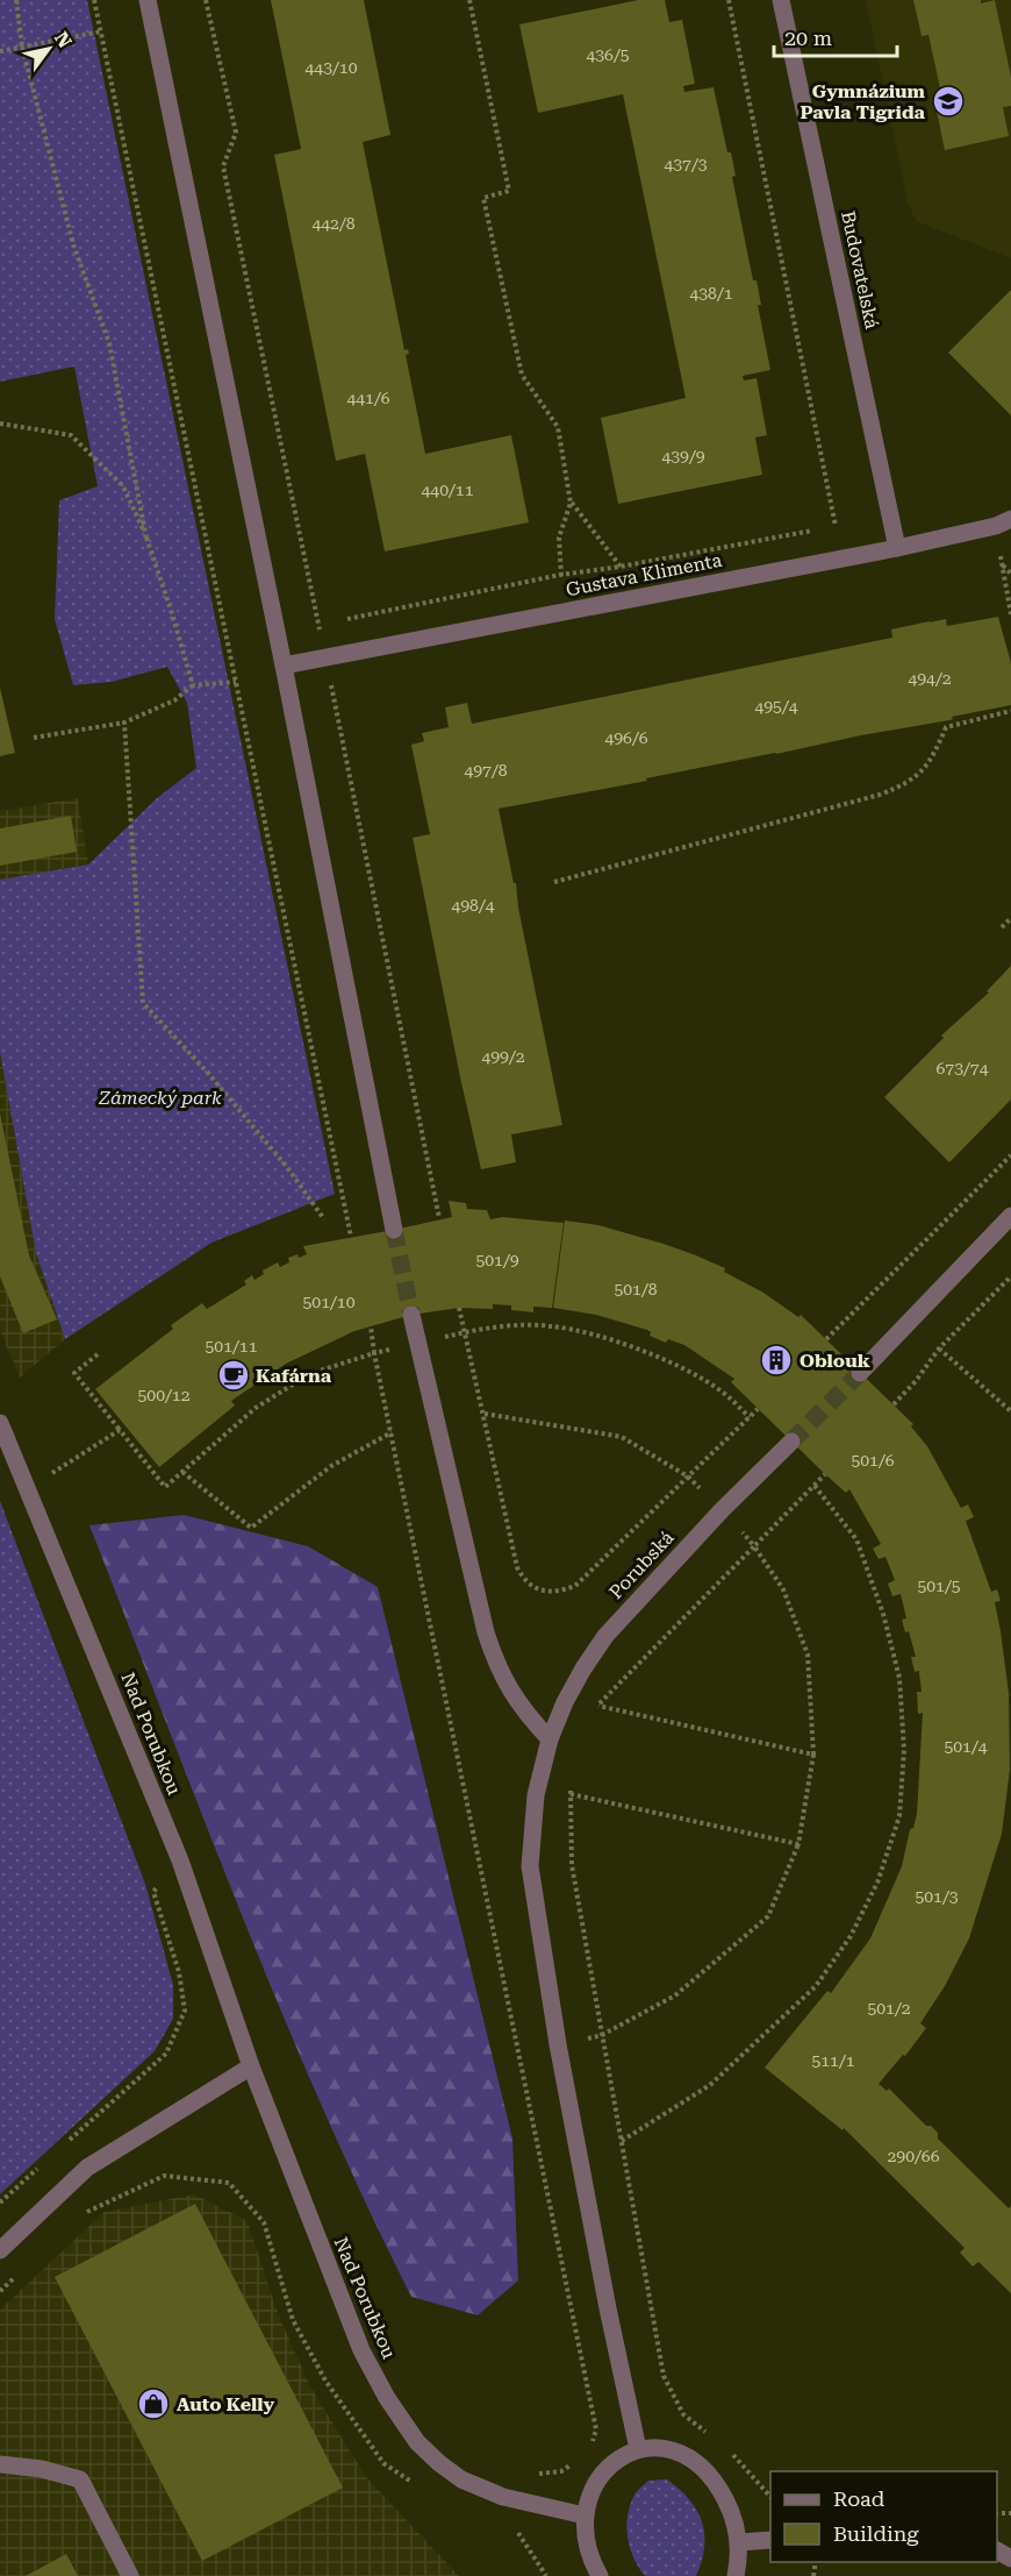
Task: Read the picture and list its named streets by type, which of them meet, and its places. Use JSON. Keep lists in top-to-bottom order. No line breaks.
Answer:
{"streets":{"street":["Budovatelská","Gustava Klimenta","Porubská","Nad Porubkou"]},"crossings":[["Budovatelská","Gustava Klimenta"]],"parks":["Zámecký park"],"places":{"school or university":["Gymnázium Pavla Tigrida"],"building":["Oblouk"],"cafe":["Kafárna"],"shop":["Auto Kelly"]},"house_numbers":["436/5","443/10","437/3","442/8","438/1","441/6","439/9","440/11","494/2","495/4","496/6","497/8","498/4","499/2","673/74","501/9","501/8","501/10","501/11","500/12","501/6","501/5","501/4","501/3","501/2","511/1","290/66"],"legend":["Road","Building"],"scale_bar":"20 m","north":"top right"}
